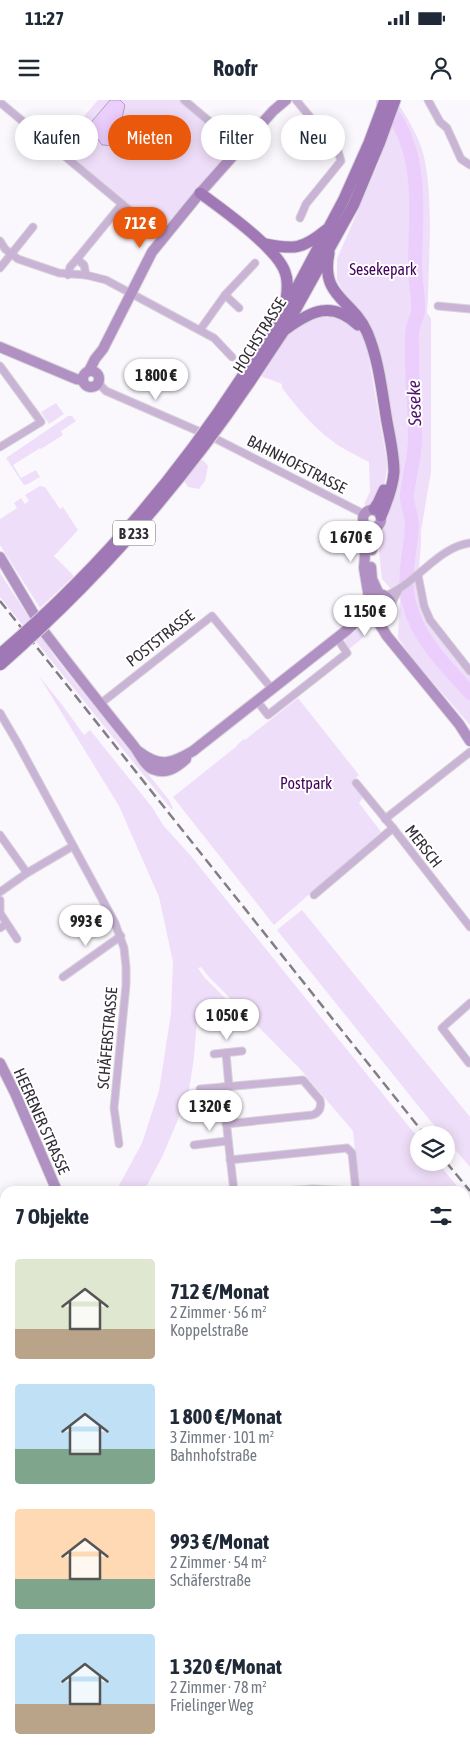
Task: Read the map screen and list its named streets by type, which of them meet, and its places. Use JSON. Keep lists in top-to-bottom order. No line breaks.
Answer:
{"streets":{"main road":["HOCHSTRASSE","B 233"],"street":["BAHNHOFSTRASSE","POSTSTRASSE","MERSCH","SCHÄFERSTRASSE","HEERENER STRASSE"]},"water":["Seseke"],"parks":["Sesekepark","Postpark"],"page":{"status":"11:27","header":"Roofr","chip":["Kaufen","Mieten","Filter","Neu"],"price":["712 €","1 800 €","1 670 €","1 150 €","993 €","1 050 €","1 320 €"],"heading":"7 Objekte","list":[{"name":"712 €/Monat","note":"2 Zimmer · 56 m² · Koppelstraße"},{"name":"1 800 €/Monat","note":"3 Zimmer · 101 m² · Bahnhofstraße"},{"name":"993 €/Monat","note":"2 Zimmer · 54 m² · Schäferstraße"},{"name":"1 320 €/Monat","note":"2 Zimmer · 78 m² · Frielinger Weg"}]}}
